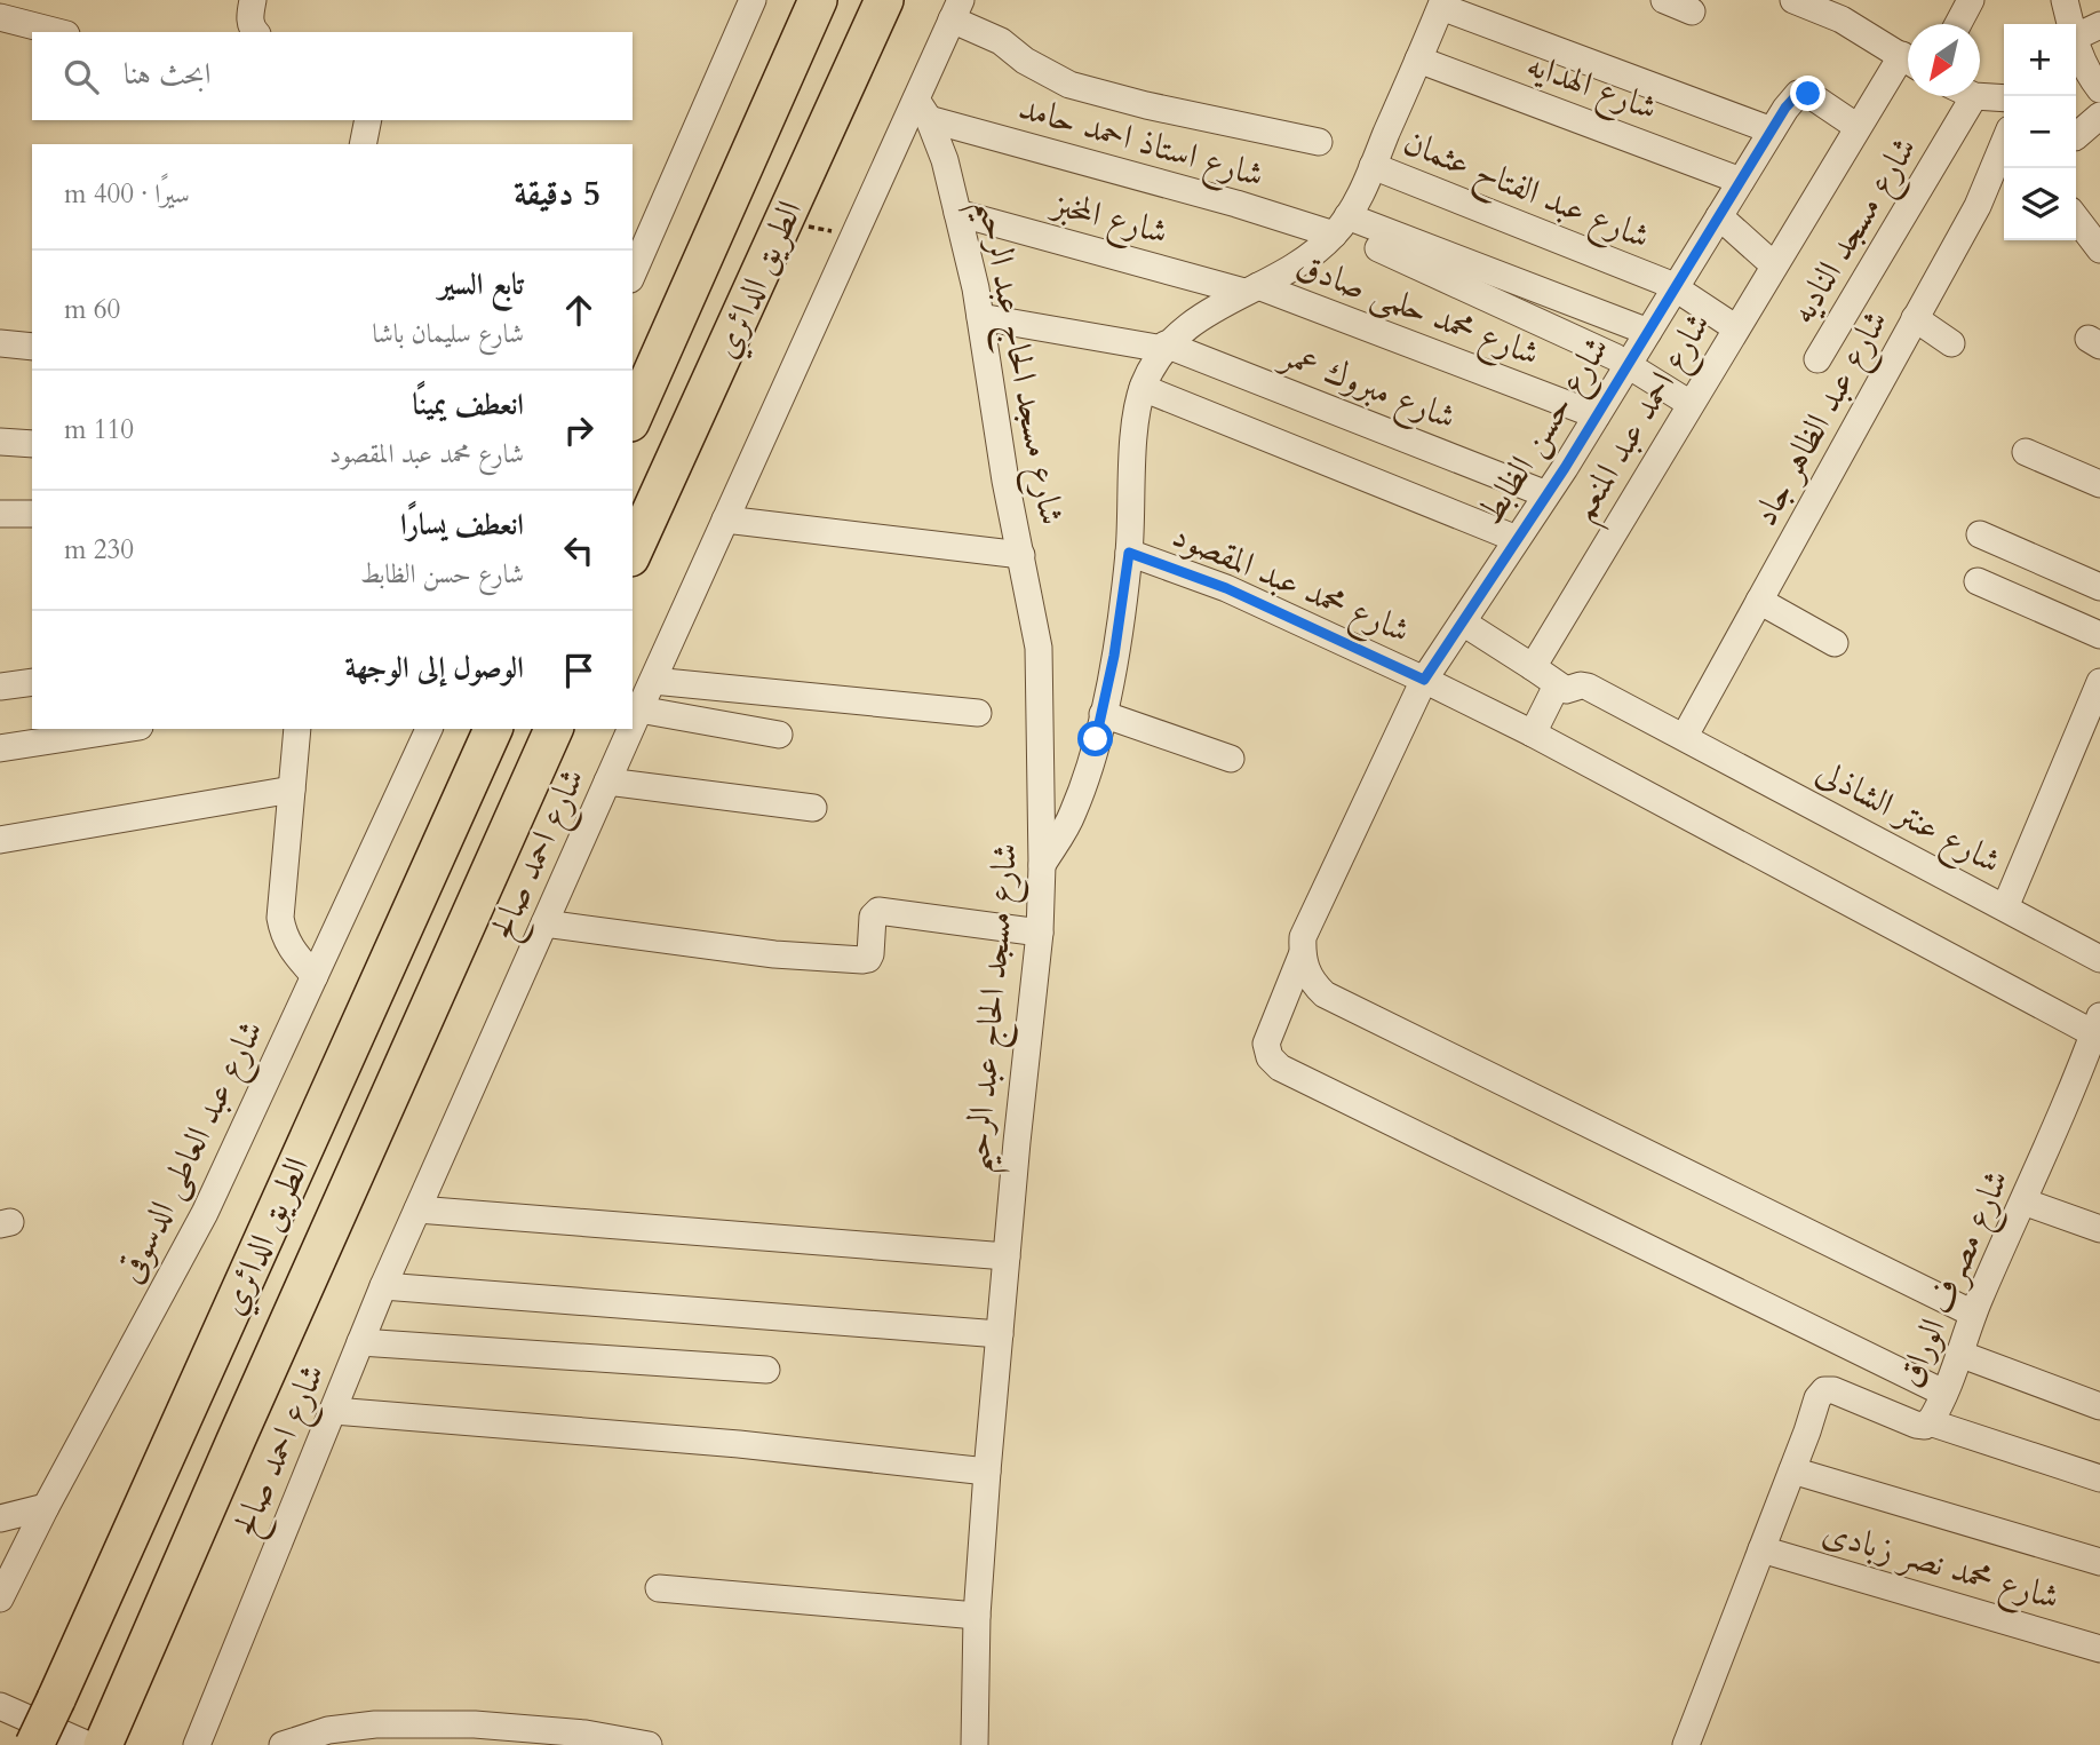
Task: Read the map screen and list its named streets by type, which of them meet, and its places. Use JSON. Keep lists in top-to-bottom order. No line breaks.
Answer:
{"streets":{"highway":["الطريق الدائري"],"street":["شارع الهدايه","شارع استاذ احمد حامد","شارع عبد الفتاح عثمان","شارع المخبز","شارع مسجد الناديه","شارع محمد حلمى صادق","شارع مسجد الحاج عبد الرحيم","شارع مبروك عمر","شارع احمد عبد المنعم","شارع عبد الظاهر جاد","شارع حسن الظابط","شارع محمد عبد المقصود","شارع عنتر الشاذلى","شارع احمد صالح","شارع عبد العاطى الدسوقى","شارع مصرف الوراق","شارع محمد نصر زبادى"]},"crossings":[["شارع الهدايه","شارع حسن الظابط"],["شارع استاذ احمد حامد","شارع مسجد الحاج عبد الرحيم"],["شارع استاذ احمد حامد","شارع حسن الظابط"],["شارع استاذ احمد حامد","شارع احمد صالح"],["شارع عبد الفتاح عثمان","شارع احمد عبد المنعم"],["شارع عبد الفتاح عثمان","شارع حسن الظابط"],["شارع المخبز","شارع محمد حلمى صادق"],["شارع المخبز","شارع مسجد الحاج عبد الرحيم"],["شارع محمد حلمى صادق","شارع حسن الظابط"],["شارع مسجد الحاج عبد الرحيم","شارع مبروك عمر"],["شارع مسجد الحاج عبد الرحيم","شارع احمد صالح"],["شارع مبروك عمر","شارع حسن الظابط"],["شارع احمد عبد المنعم","شارع حسن الظابط"],["شارع عبد الظاهر جاد","شارع عنتر الشاذلى"],["شارع حسن الظابط","شارع محمد عبد المقصود"],["شارع حسن الظابط","شارع مصرف الوراق"],["شارع محمد عبد المقصود","شارع مصرف الوراق"],["شارع مصرف الوراق","شارع محمد نصر زبادى"]],"north":"bottom left","page":{"map_buttons":["+","−"],"search":"ابحث هنا","heading":["5 دقيقة","سيرًا · 400 m"],"list":[["تابع السير","شارع سليمان باشا","60 m"],["انعطف يمينًا","شارع محمد عبد المقصود","110 m"],["انعطف يسارًا","شارع حسن الظابط","230 m"],"الوصول إلى الوجهة"]}}
